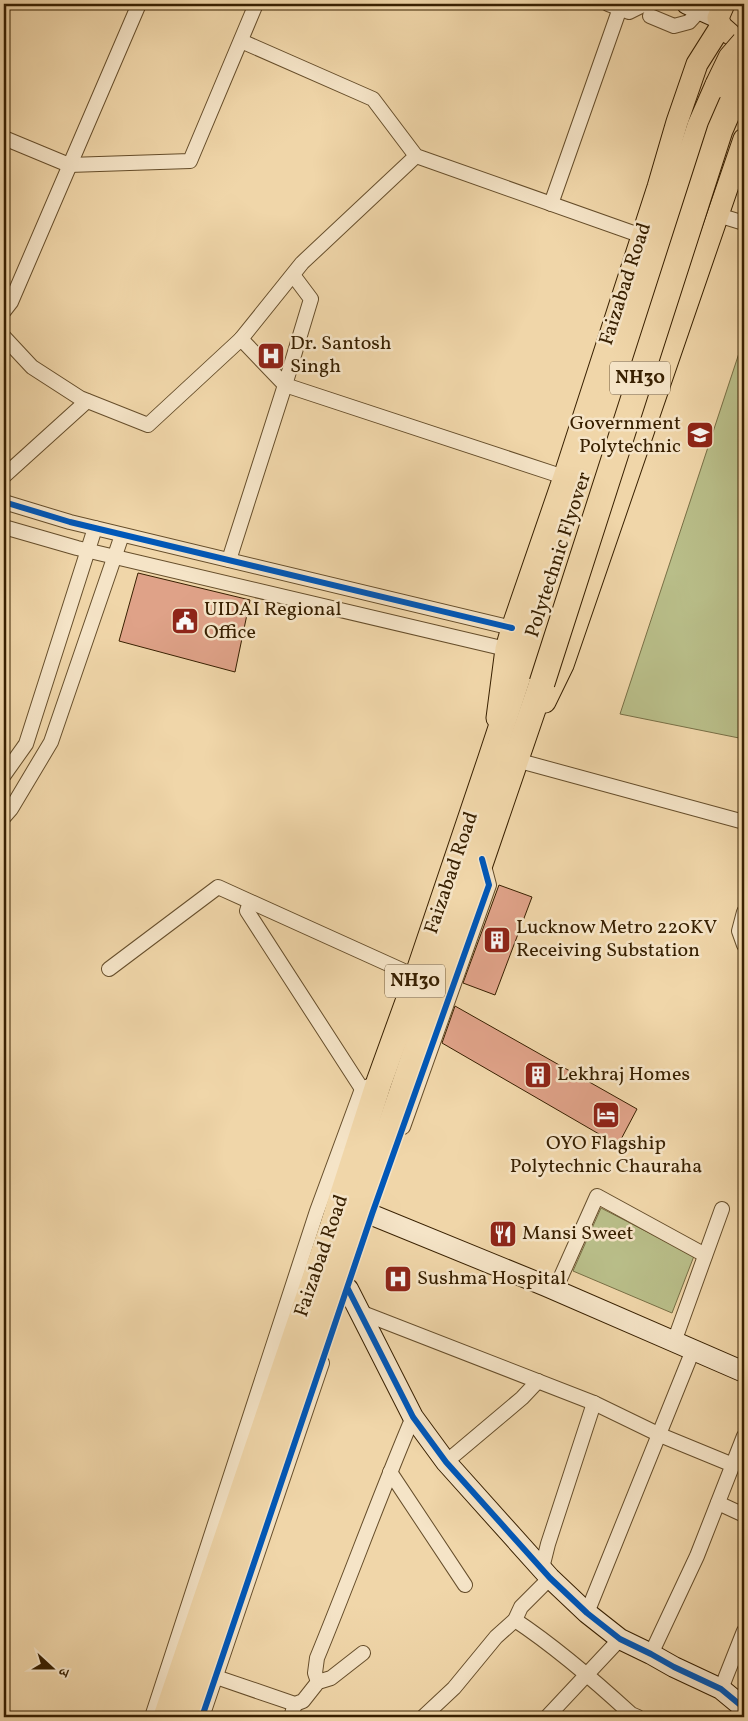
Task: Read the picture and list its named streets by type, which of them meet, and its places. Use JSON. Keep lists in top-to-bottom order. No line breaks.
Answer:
{"streets":{"highway":["Faizabad Road","NH30","Polytechnic Flyover"]},"crossings":[["Faizabad Road","NH30"],["Faizabad Road","Polytechnic Flyover"],["NH30","Polytechnic Flyover"]],"places":{"hospital":["Dr. Santosh Singh","Sushma Hospital"],"school or university":["Government Polytechnic"],"public building":["UIDAI Regional Office"],"building":["Lucknow Metro 220KV Receiving Substation","Lekhraj Homes"],"hotel":["OYO Flagship Polytechnic Chauraha"],"restaurant":["Mansi Sweet"]},"north":"right"}
